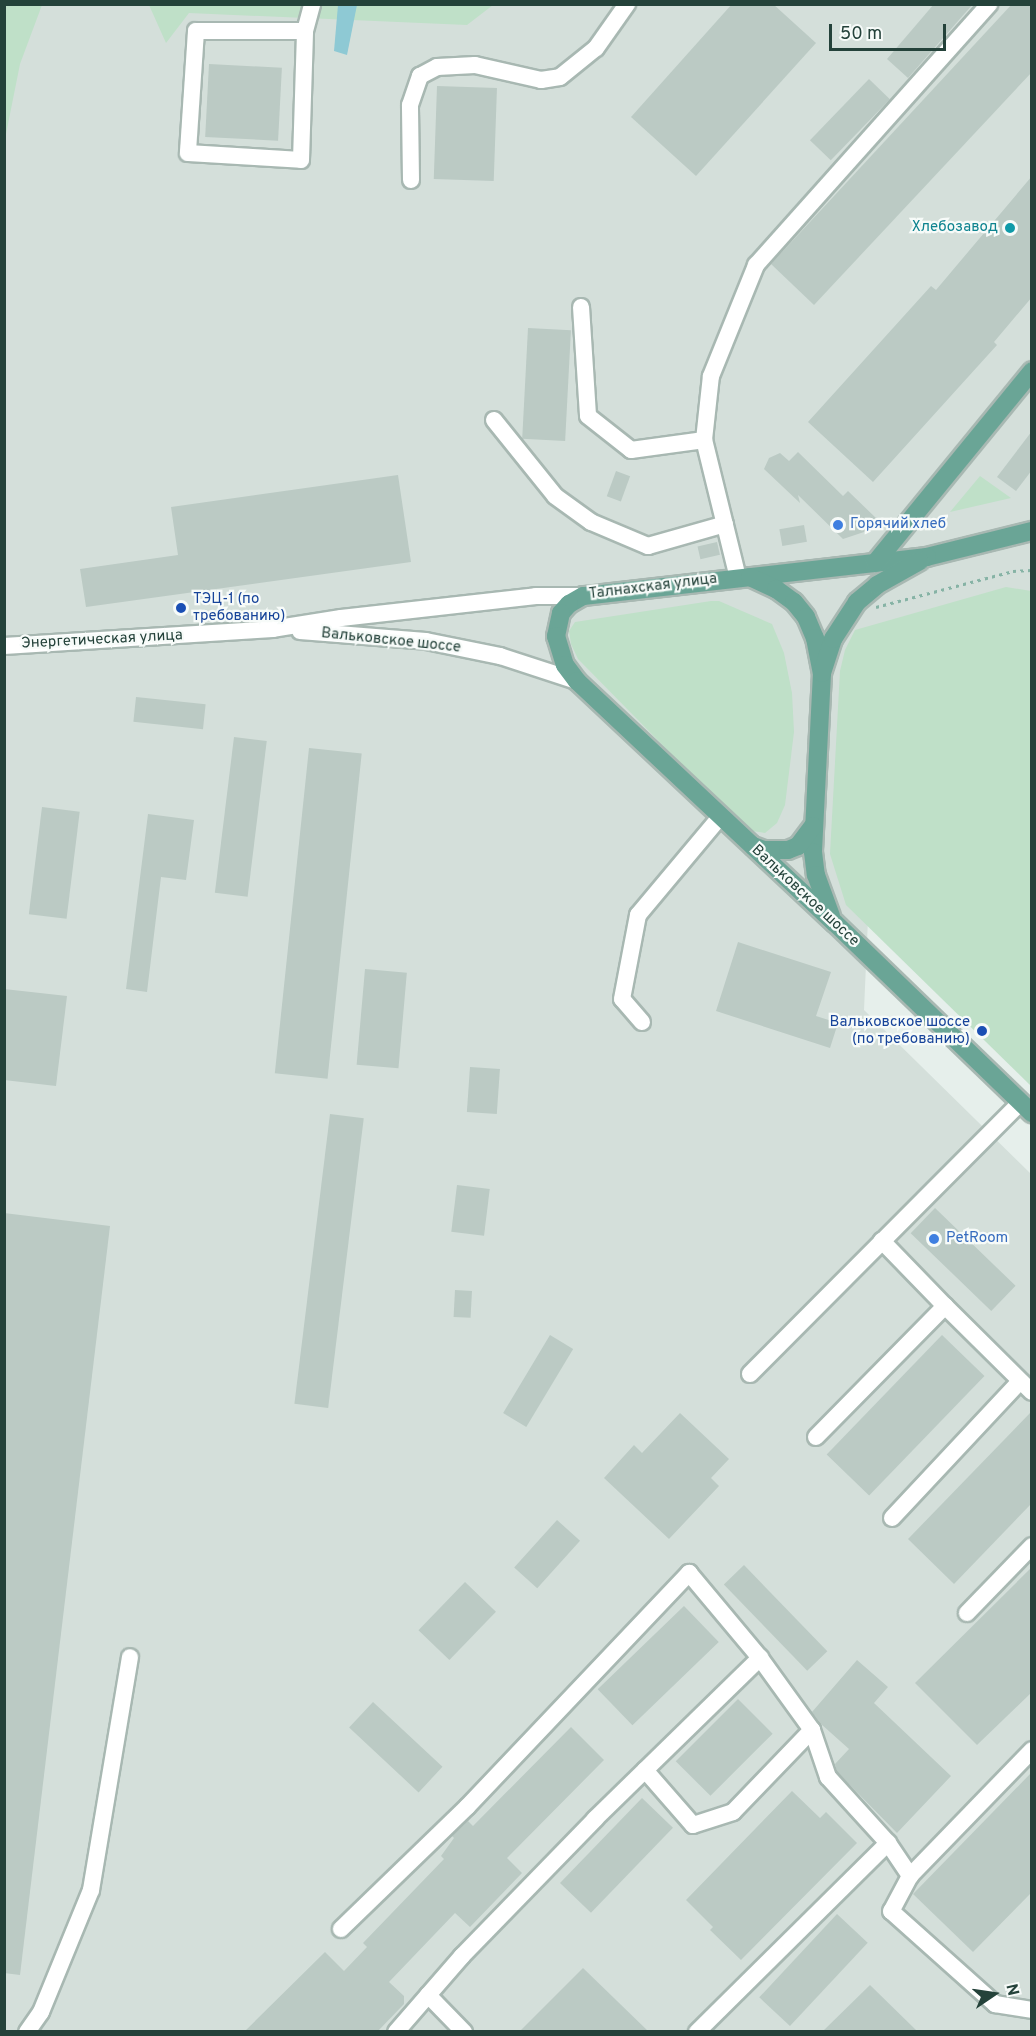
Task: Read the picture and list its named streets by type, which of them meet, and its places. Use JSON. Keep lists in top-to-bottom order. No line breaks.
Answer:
{"streets":{"main road":["Талнахская улица","Вальковское шоссе"],"street":["Энергетическая улица"]},"crossings":[["Талнахская улица","Энергетическая улица"],["Талнахская улица","Вальковское шоссе"],["Энергетическая улица","Вальковское шоссе"]],"places":["Хлебозавод","Горячий хлеб","ТЭЦ-1 (по требованию)","Вальковское шоссе (по требованию)","PetRoom"],"scale_bar":"50 m","north":"right"}
